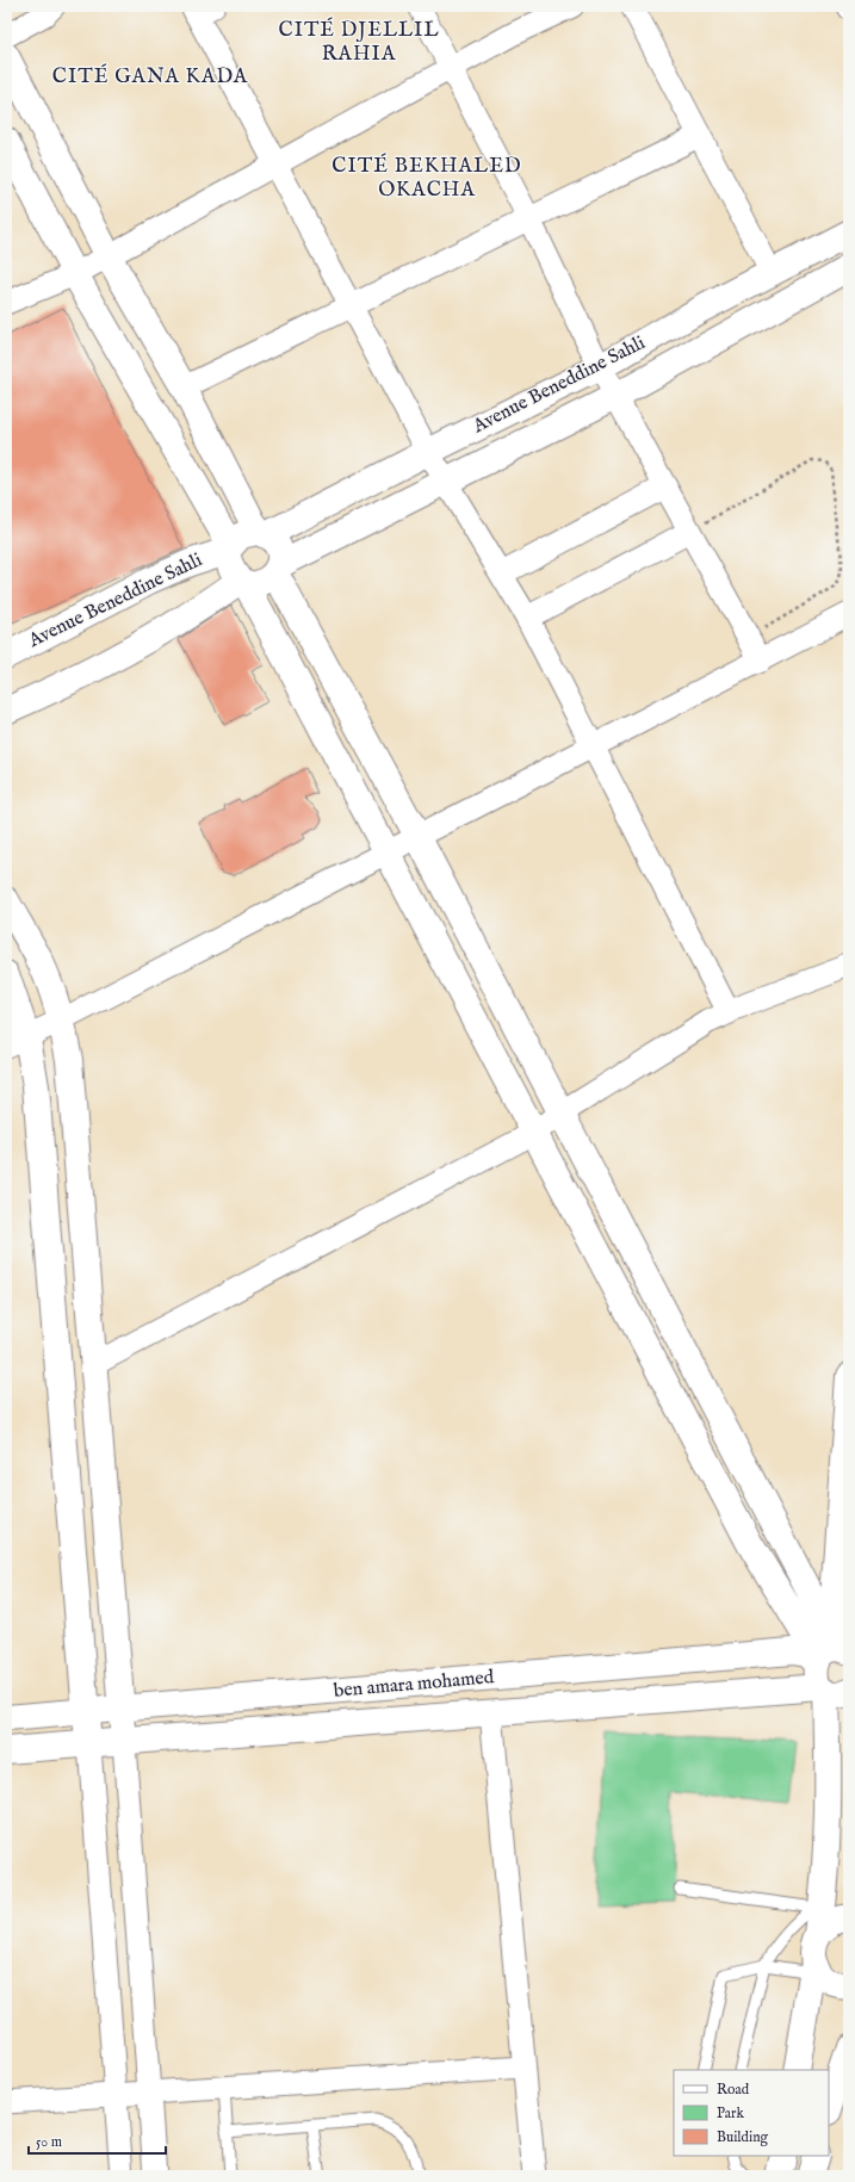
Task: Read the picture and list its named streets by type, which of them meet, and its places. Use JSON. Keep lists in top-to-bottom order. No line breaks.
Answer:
{"streets":{"main road":["Avenue Beneddine Sahli","ben amara mohamed"]},"districts":["CITÉ DJELLIL RAHIA","CITÉ GANA KADA","CITÉ BEKHALED OKACHA"],"legend":["Road","Park","Building"],"scale_bar":"50 m"}
